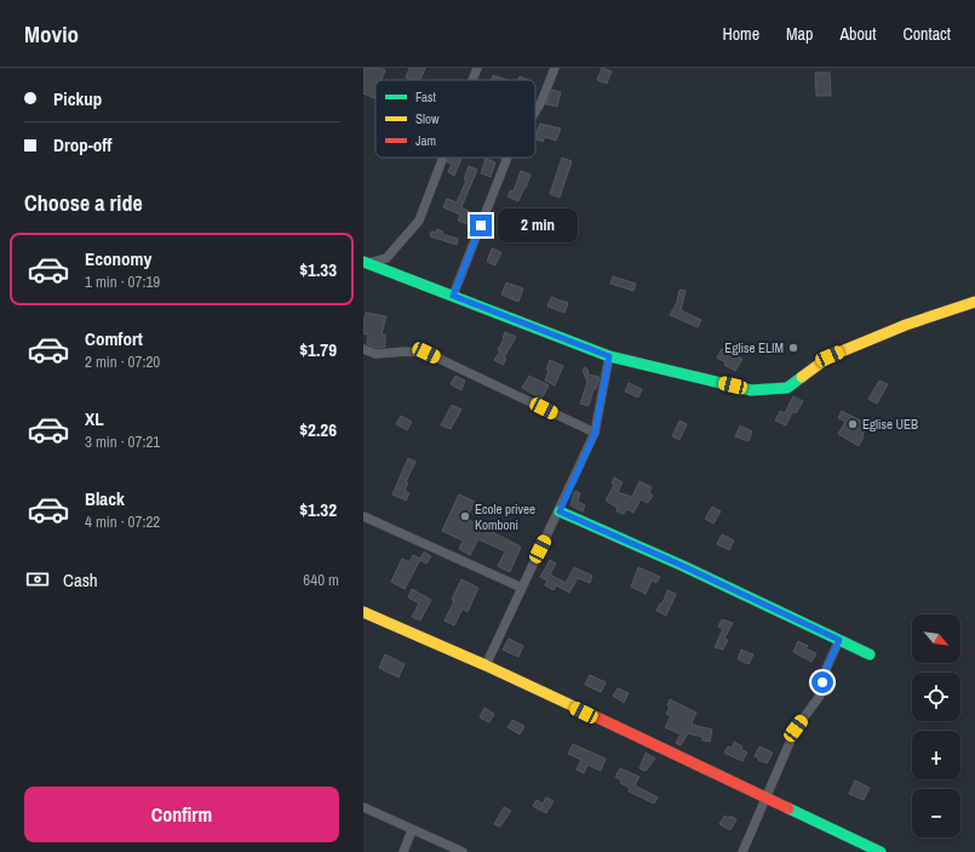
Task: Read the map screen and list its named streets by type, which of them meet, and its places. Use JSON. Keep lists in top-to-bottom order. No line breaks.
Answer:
{"places":["Eglise ELIM","Eglise UEB","Ecole privee Komboni"],"legend":["Fast","Slow","Jam"],"north":"bottom right","page":{"header":"Movio","nav":["Home","Map","About","Contact"],"banner":["Pickup","Drop-off"],"heading":"Choose a ride","bubble":"2 min","list":[{"name":"Economy","note":"1 min · 07:19","value":"$1.33"},{"name":"Comfort","note":"2 min · 07:20","value":"$1.79"},{"name":"XL","note":"3 min · 07:21","value":"$2.26"},{"name":"Black","note":"4 min · 07:22","value":"$1.32"}],"pay":["Cash","640 m"],"map_buttons":["+","−"],"buttons":"Confirm"}}
